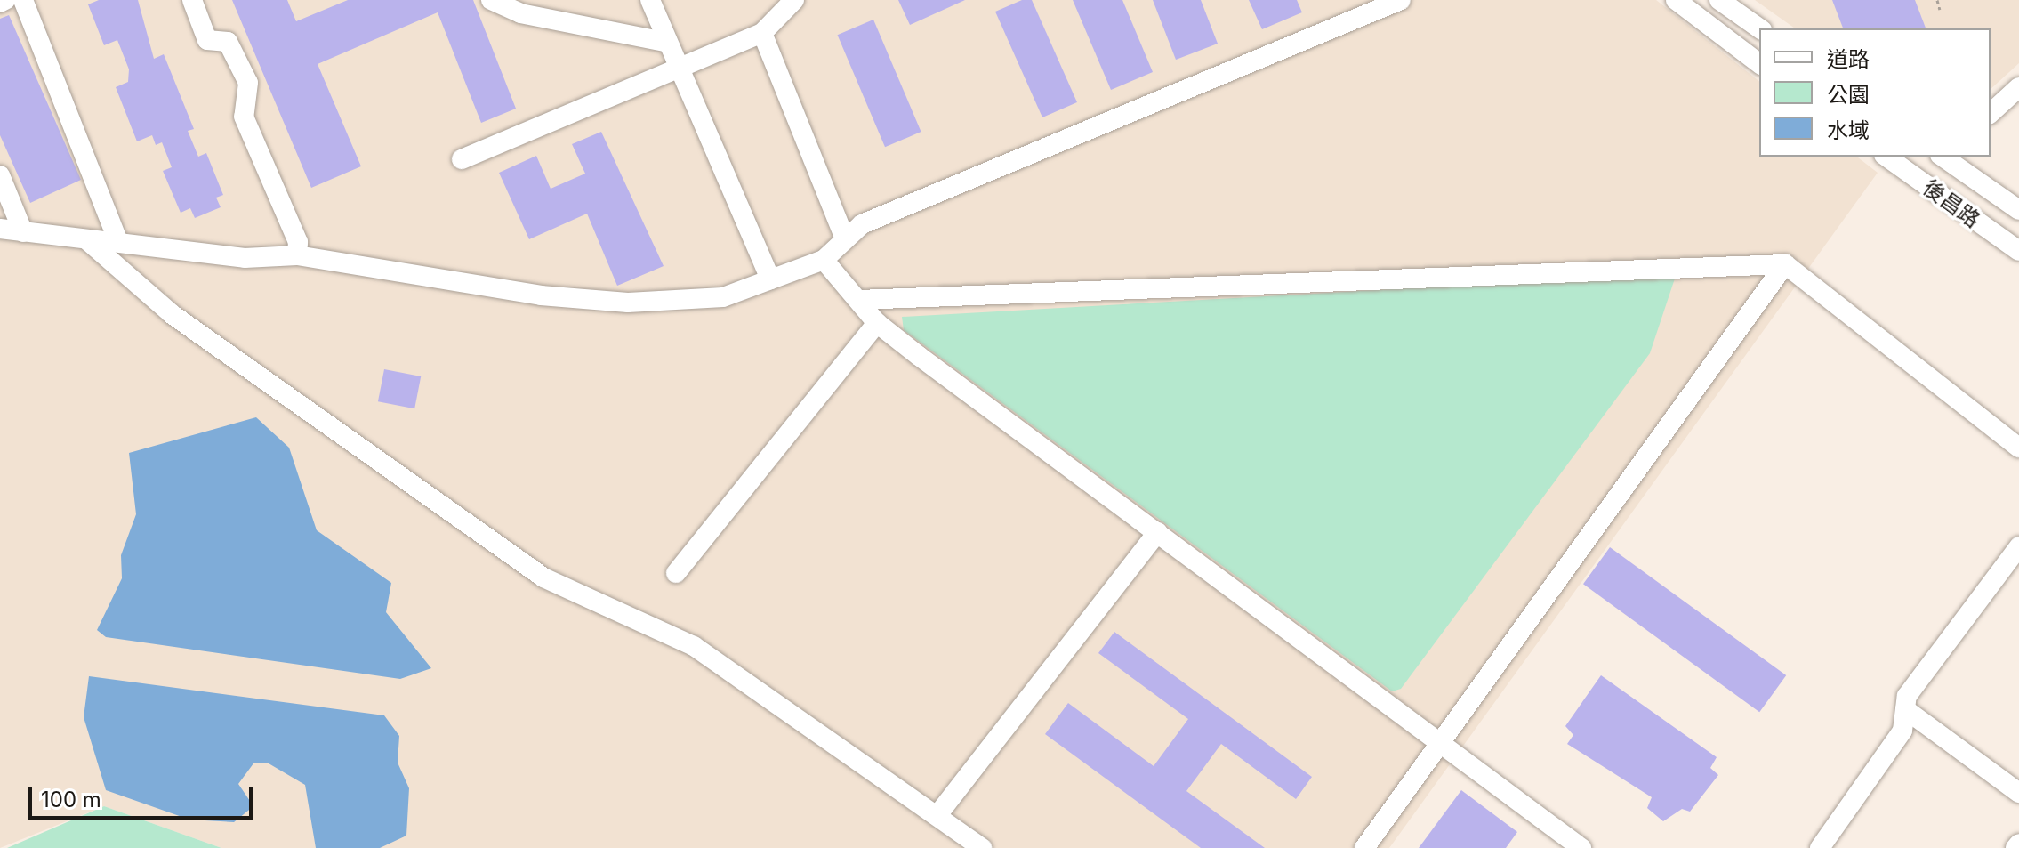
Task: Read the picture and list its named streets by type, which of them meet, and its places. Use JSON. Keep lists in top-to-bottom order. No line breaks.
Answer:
{"streets":{"street":["後昌路"]},"legend":["道路","公園","水域"],"scale_bar":"100 m"}
